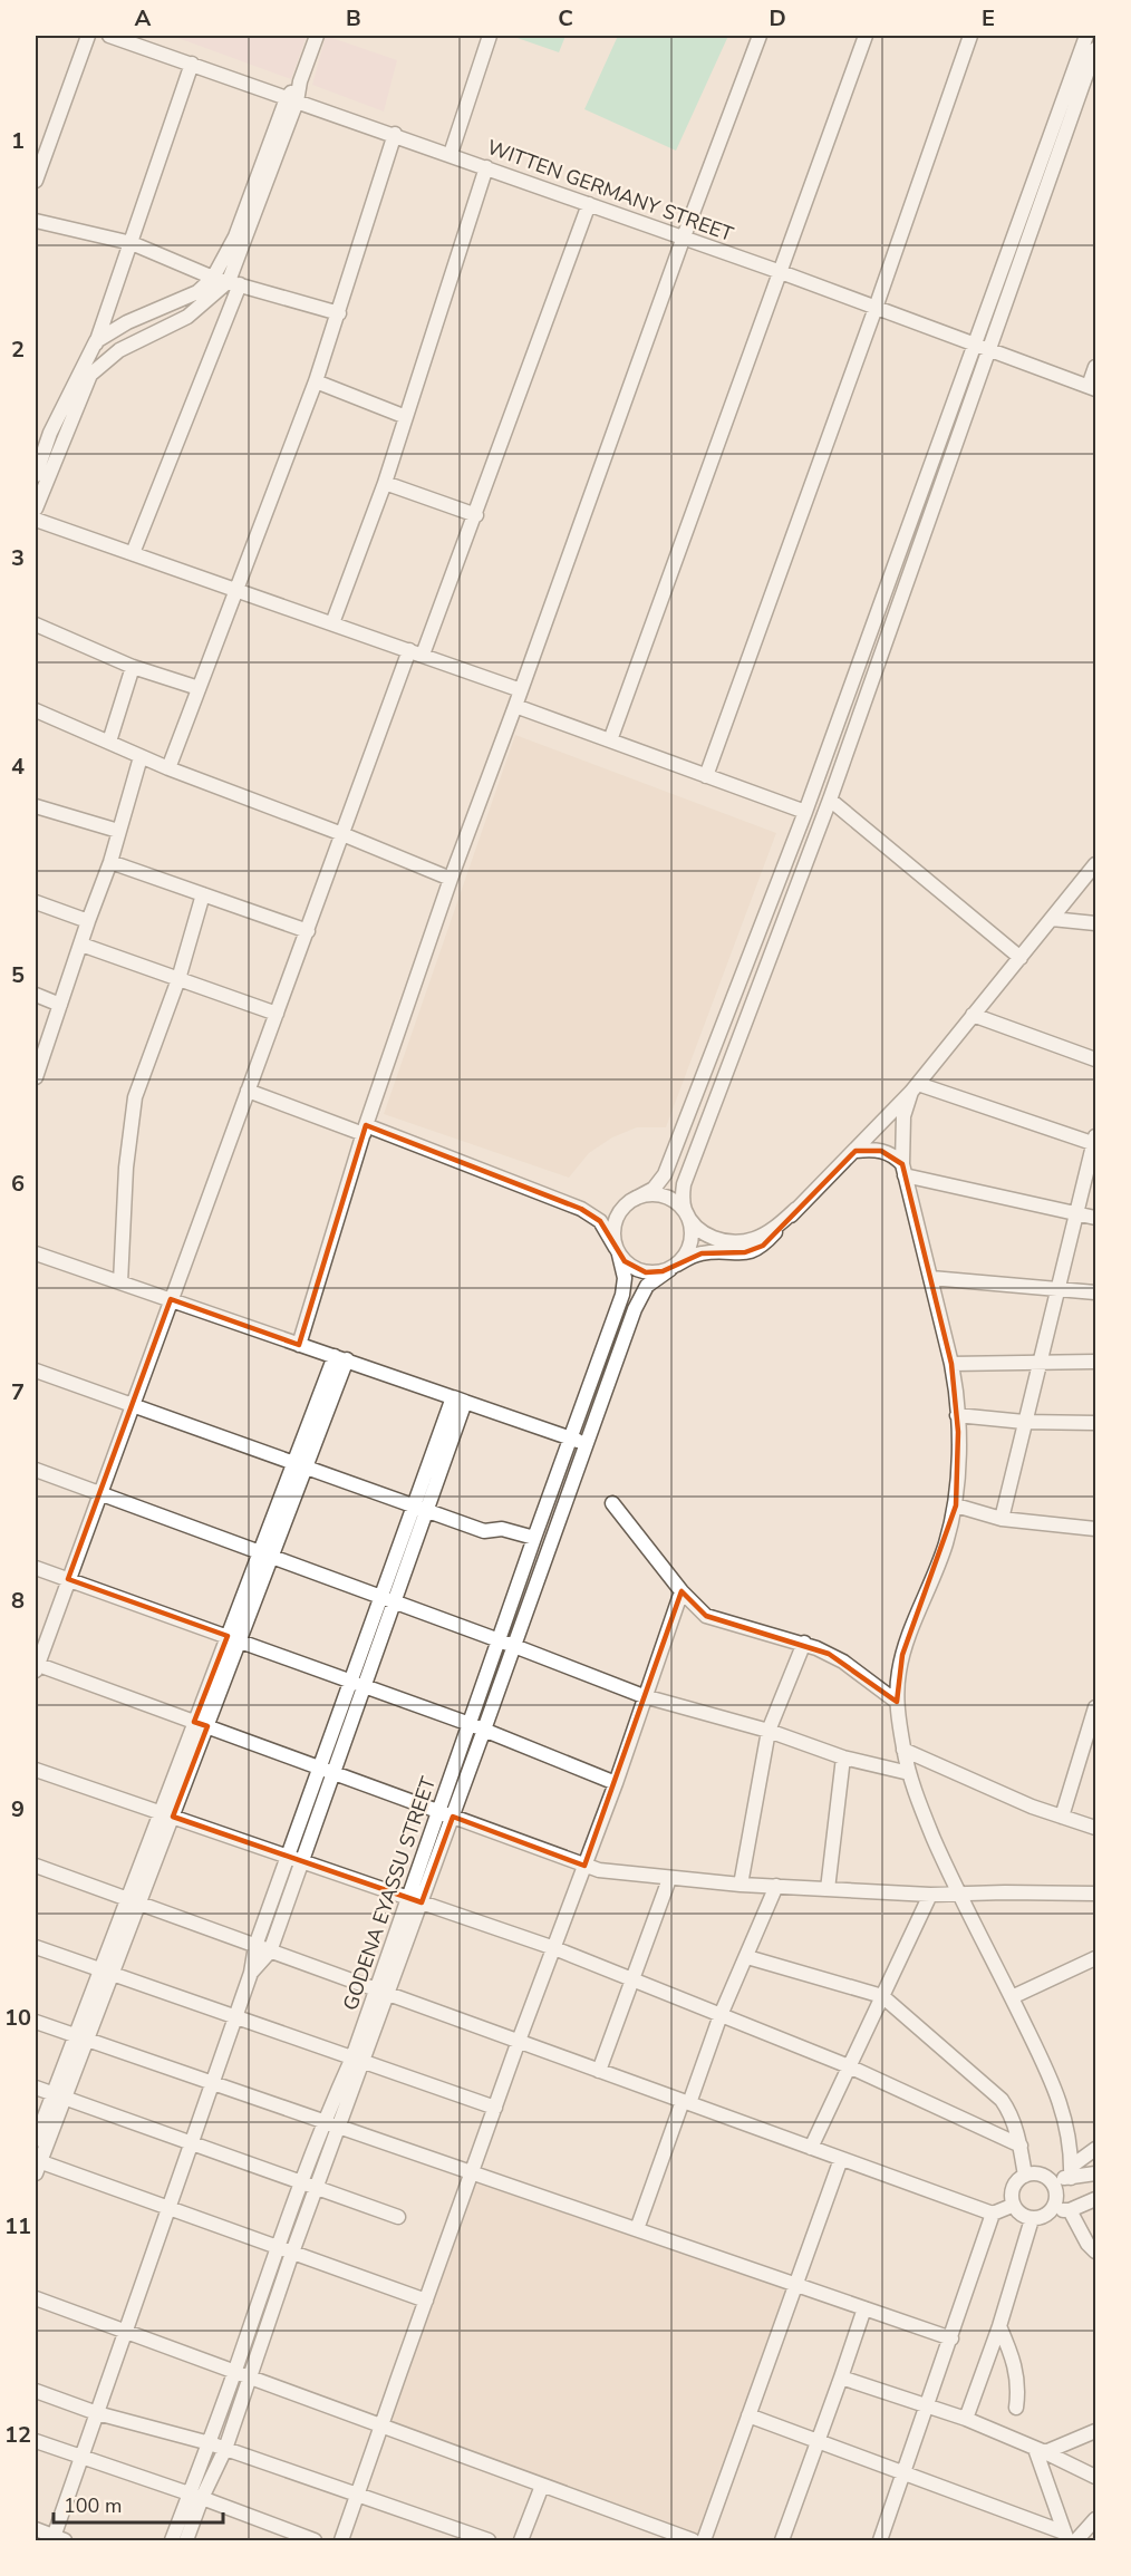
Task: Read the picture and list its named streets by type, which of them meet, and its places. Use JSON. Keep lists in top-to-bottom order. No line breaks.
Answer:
{"streets":{"street":["WITTEN GERMANY STREET","GODENA EYASSU STREET"]},"scale_bar":"100 m","grid":{"columns":["A","B","C","D","E"],"rows":["1","2","3","4","5","6","7","8","9","10","11","12"]}}
